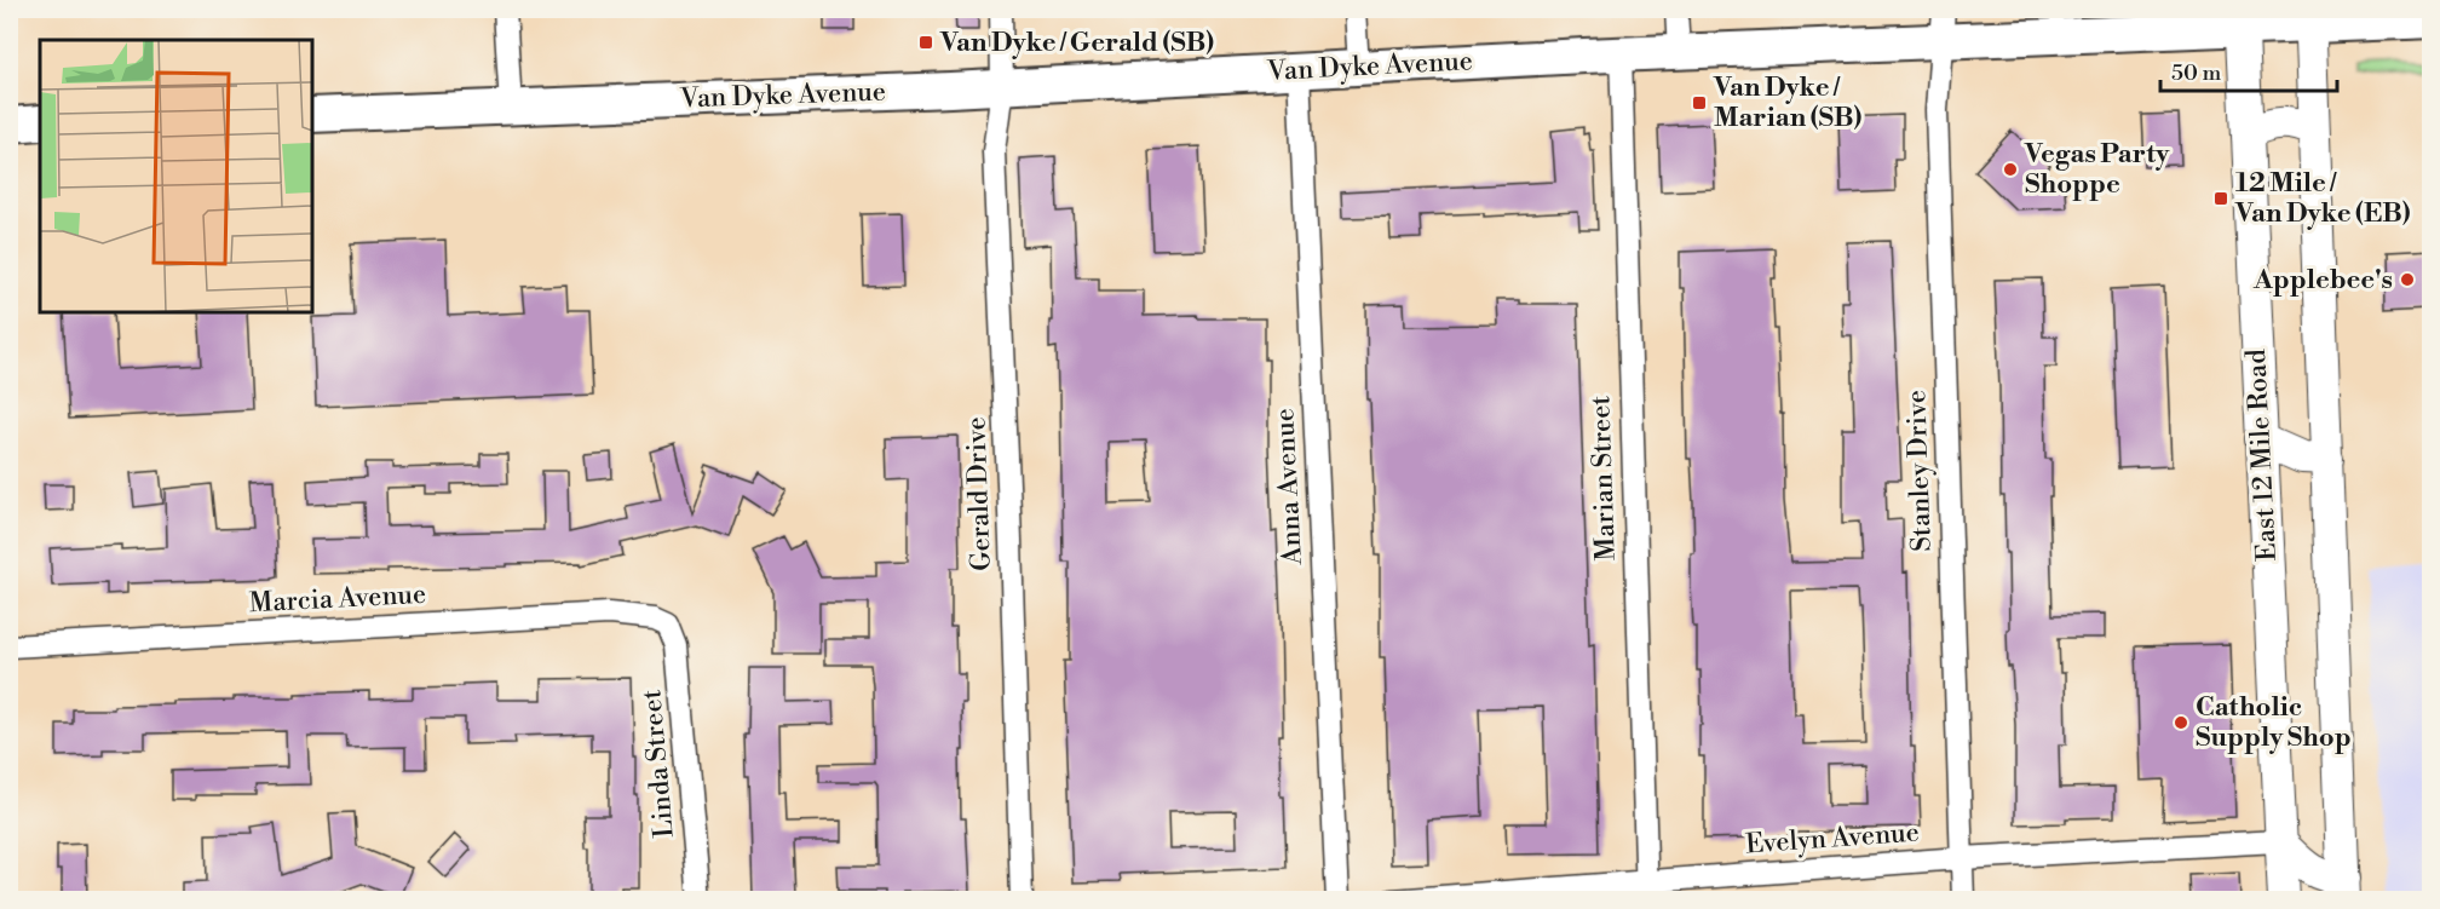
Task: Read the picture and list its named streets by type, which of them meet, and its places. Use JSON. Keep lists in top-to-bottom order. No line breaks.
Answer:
{"streets":{"main road":["Van Dyke Avenue","East 12 Mile Road"],"street":["Stanley Drive","Marian Street","Anna Avenue","Gerald Drive","Marcia Avenue","Linda Street","Evelyn Avenue"]},"crossings":[["Van Dyke Avenue","East 12 Mile Road"],["Van Dyke Avenue","Stanley Drive"],["Van Dyke Avenue","Marian Street"],["Van Dyke Avenue","Anna Avenue"],["Van Dyke Avenue","Gerald Drive"],["East 12 Mile Road","Evelyn Avenue"],["Stanley Drive","Evelyn Avenue"],["Marian Street","Evelyn Avenue"],["Marcia Avenue","Linda Street"]],"places":{"transit":["Van Dyke / Gerald (SB)","Van Dyke / Marian (SB)","12 Mile / Van Dyke (EB)"],"other":["Vegas Party Shoppe","Applebee's","Catholic Supply Shop"]},"scale_bar":"50 m"}
